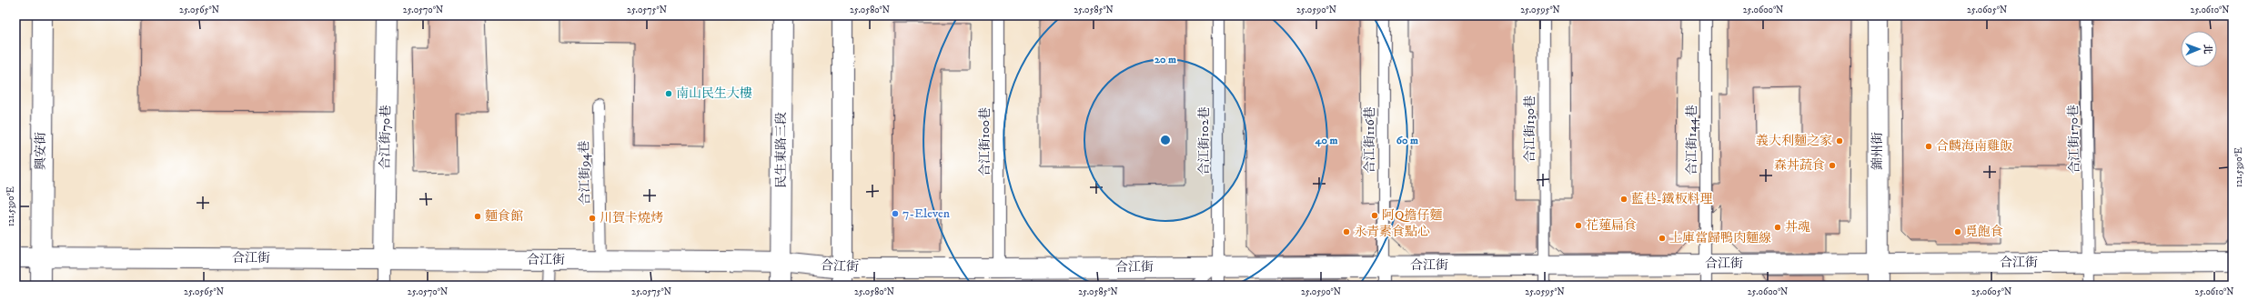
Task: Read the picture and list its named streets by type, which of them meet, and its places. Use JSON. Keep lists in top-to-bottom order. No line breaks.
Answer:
{"streets":{"street":["合江街70巷","民生東路三段","興安街","錦州街","合江街"],"lane":["合江街130巷","合江街170巷","合江街116巷","合江街144巷","合江街102巷","合江街100巷","合江街94巷"]},"crossings":[["合江街130巷","合江街"],["合江街70巷","合江街"],["合江街170巷","合江街"],["合江街116巷","合江街"],["合江街144巷","合江街"],["合江街102巷","合江街"],["合江街100巷","合江街"],["民生東路三段","合江街"],["興安街","合江街"],["錦州街","合江街"],["合江街94巷","合江街"]],"places":["南山民生大樓","義大利麵之家","合麟海南雞飯","森丼蔬食","藍巷-鐵板料理","7-Eleven","阿Q擔仔麵","麵食館","川賀卡燒烤","花蓮扁食","丼魂","永青素食點心","覓飽食","土庫當歸鴨肉麵線"],"north":"right","coordinates":["25.0565°N","25.0570°N","25.0575°N","25.0580°N","25.0585°N","25.0590°N","25.0595°N","25.0600°N","25.0605°N","25.0610°N","121.5390°E"],"rings":["20 m","40 m","60 m"]}
